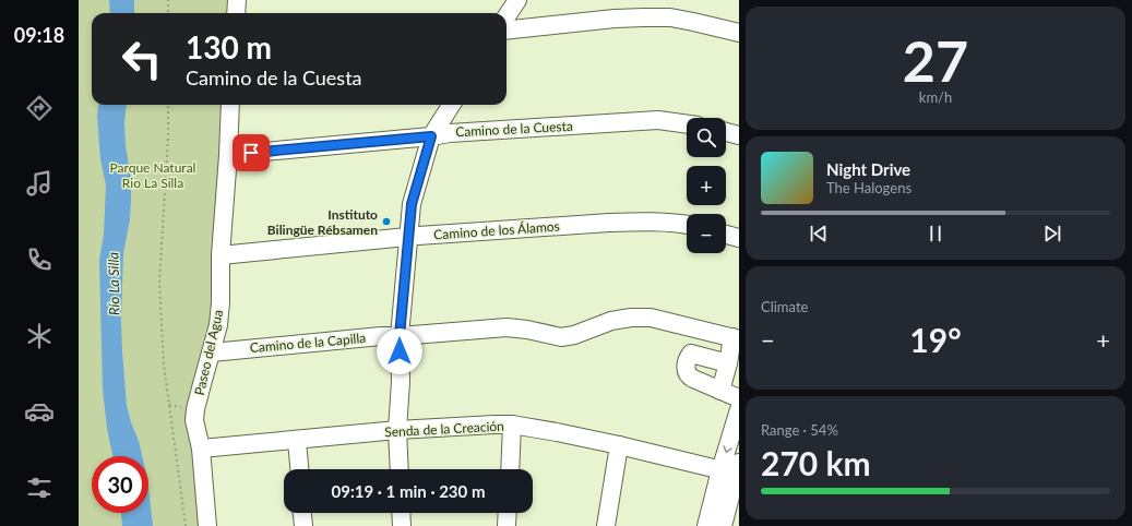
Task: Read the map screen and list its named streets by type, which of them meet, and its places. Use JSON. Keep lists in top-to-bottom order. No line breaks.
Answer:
{"streets":{"street":["Camino de la Cuesta","Camino de los Álamos","Camino de la Capilla","Paseo del Agua","Senda de la Creación"]},"crossings":[["Camino de la Cuesta","Paseo del Agua"],["Camino de los Álamos","Paseo del Agua"],["Camino de la Capilla","Paseo del Agua"],["Paseo del Agua","Senda de la Creación"]],"water":["Río La Silla"],"parks":["Parque Natural Rio La Silla"],"places":["Instituto Bilingüe Rébsamen"],"page":{"tabs":"09:18","tile":[["27","km/h"],"Climate",["Range · 54%","270 km"]],"turn":["130 m","Camino de la Cuesta"],"map_buttons":["+","−"],"song":["Night Drive","The Halogens"],"heat":["−","19°","+"],"limit":"30","trip":"09:19 · 1 min · 230 m"}}
